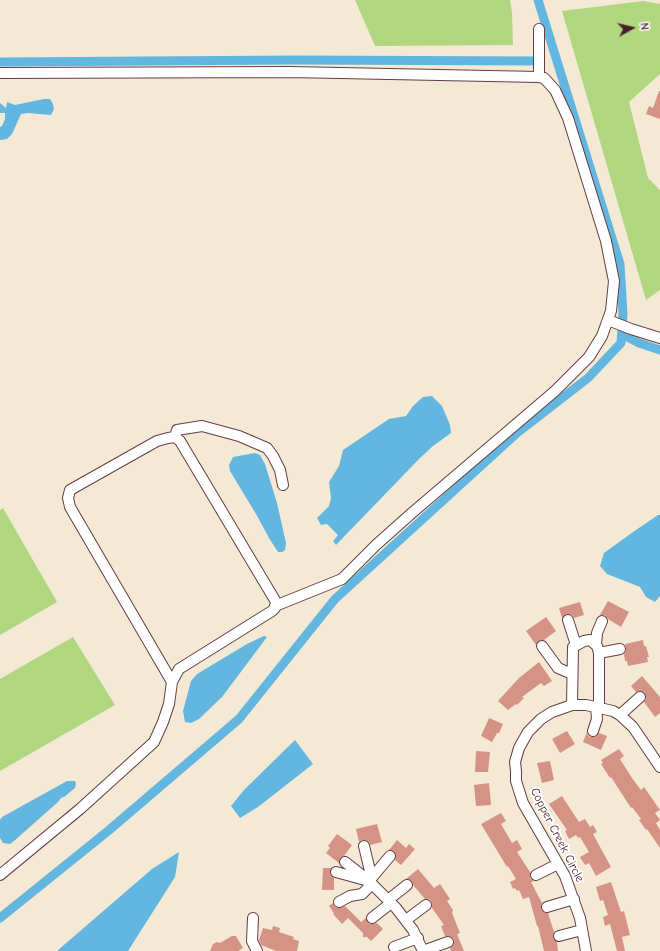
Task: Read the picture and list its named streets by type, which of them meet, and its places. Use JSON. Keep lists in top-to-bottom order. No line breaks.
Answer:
{"streets":{"street":["Copper Creek Circle"]},"north":"right"}
